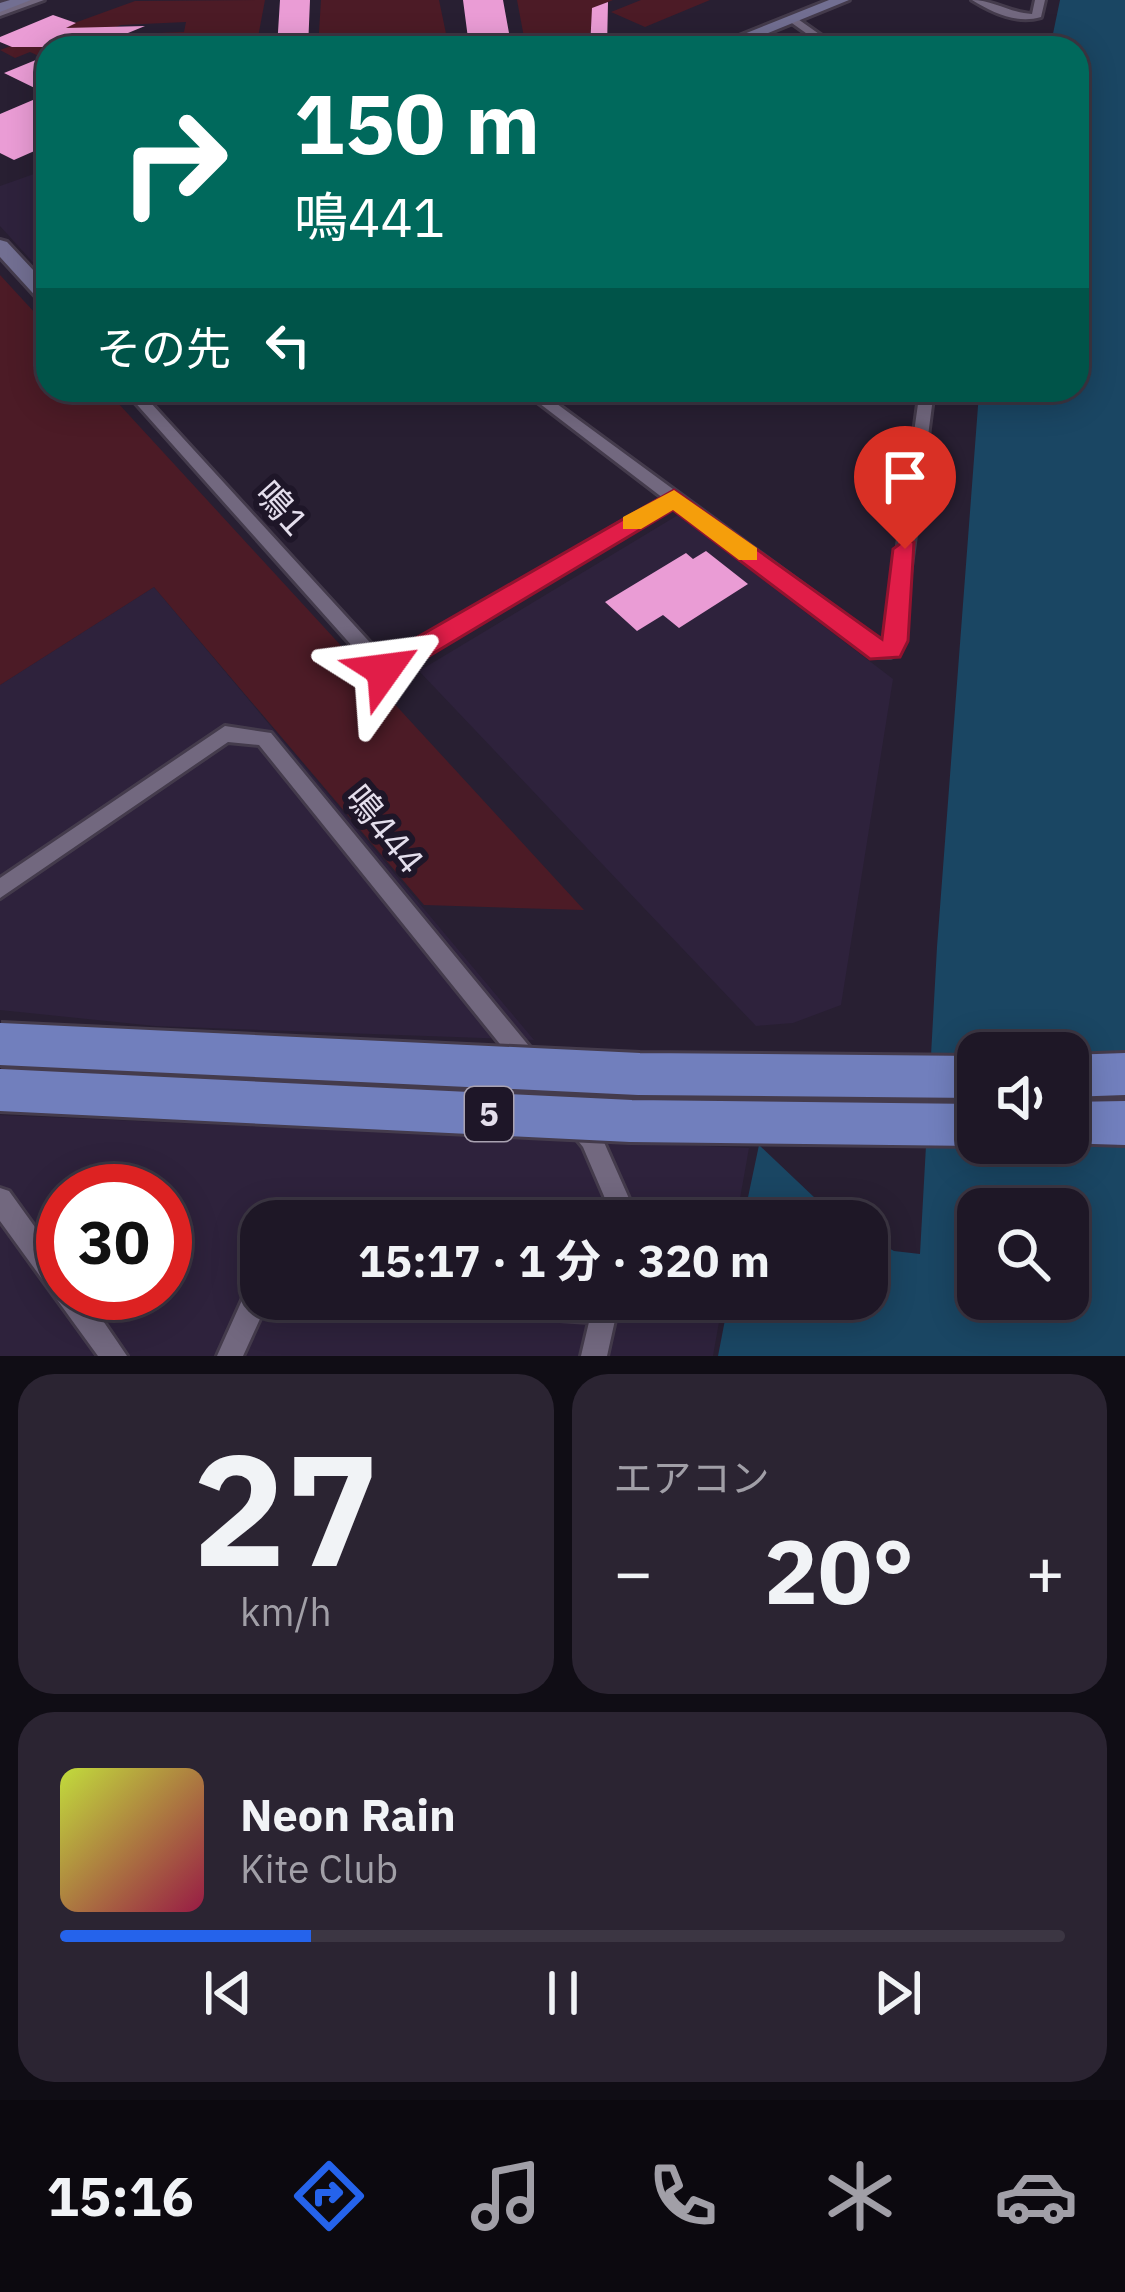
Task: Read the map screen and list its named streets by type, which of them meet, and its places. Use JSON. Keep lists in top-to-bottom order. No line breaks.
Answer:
{"streets":{"highway":["5"],"street":["鳴1","鳴444"]},"page":{"turn":["150 m","鳴441"],"then":"その先","limit":"30","trip":"15:17 · 1 分 · 320 m","tile":[["27","km/h"],"エアコン"],"heat":["−","20°","+"],"song":["Neon Rain","Kite Club"],"tabs":"15:16"}}
